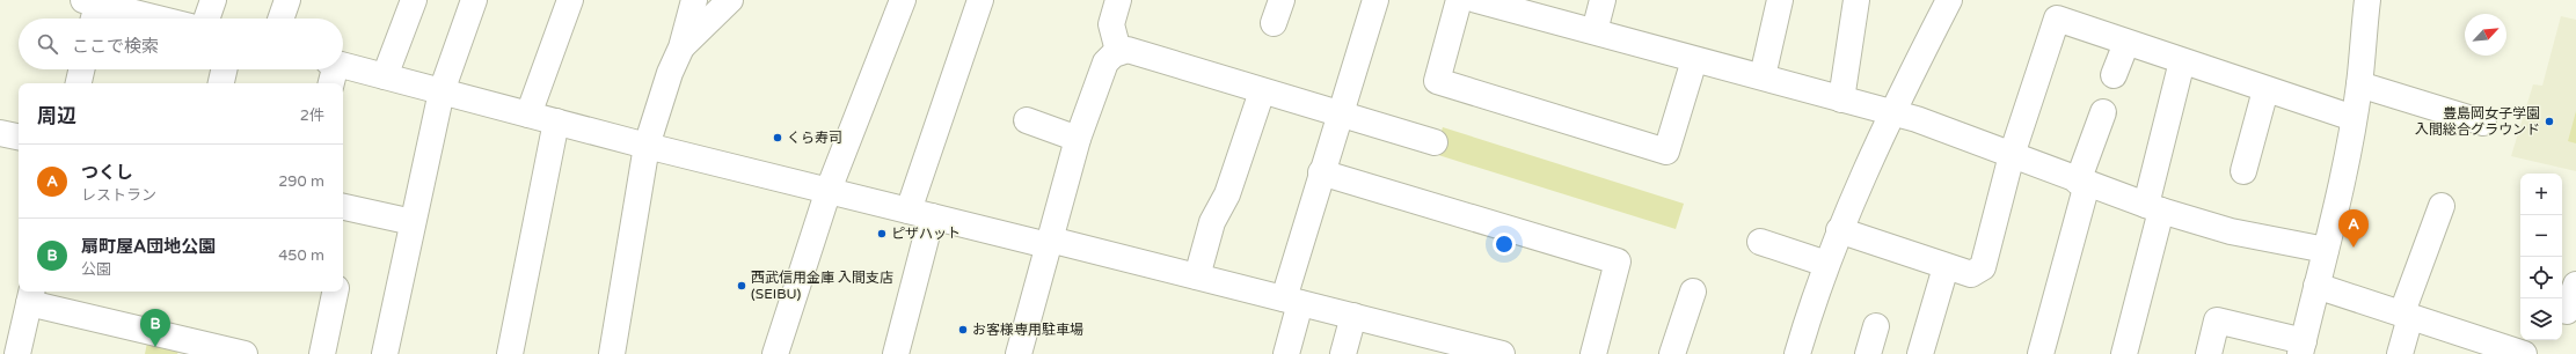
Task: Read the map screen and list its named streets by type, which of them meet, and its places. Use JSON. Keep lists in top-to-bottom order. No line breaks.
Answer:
{"places":["豊島岡女子学園 入間総合グラウンド","くら寿司","ピザハット","西武信用金庫 入間支店 (SEIBU)","お客様専用駐車場"],"north":"top right","page":{"search":"ここで検索","heading":["周辺","2件"],"list":[{"mark":"A","name":"つくし","note":"レストラン","value":"290 m"},{"mark":"B","name":"扇町屋A団地公園","note":"公園","value":"450 m"}],"map_buttons":["+","−"],"pins":["A","B"]}}
